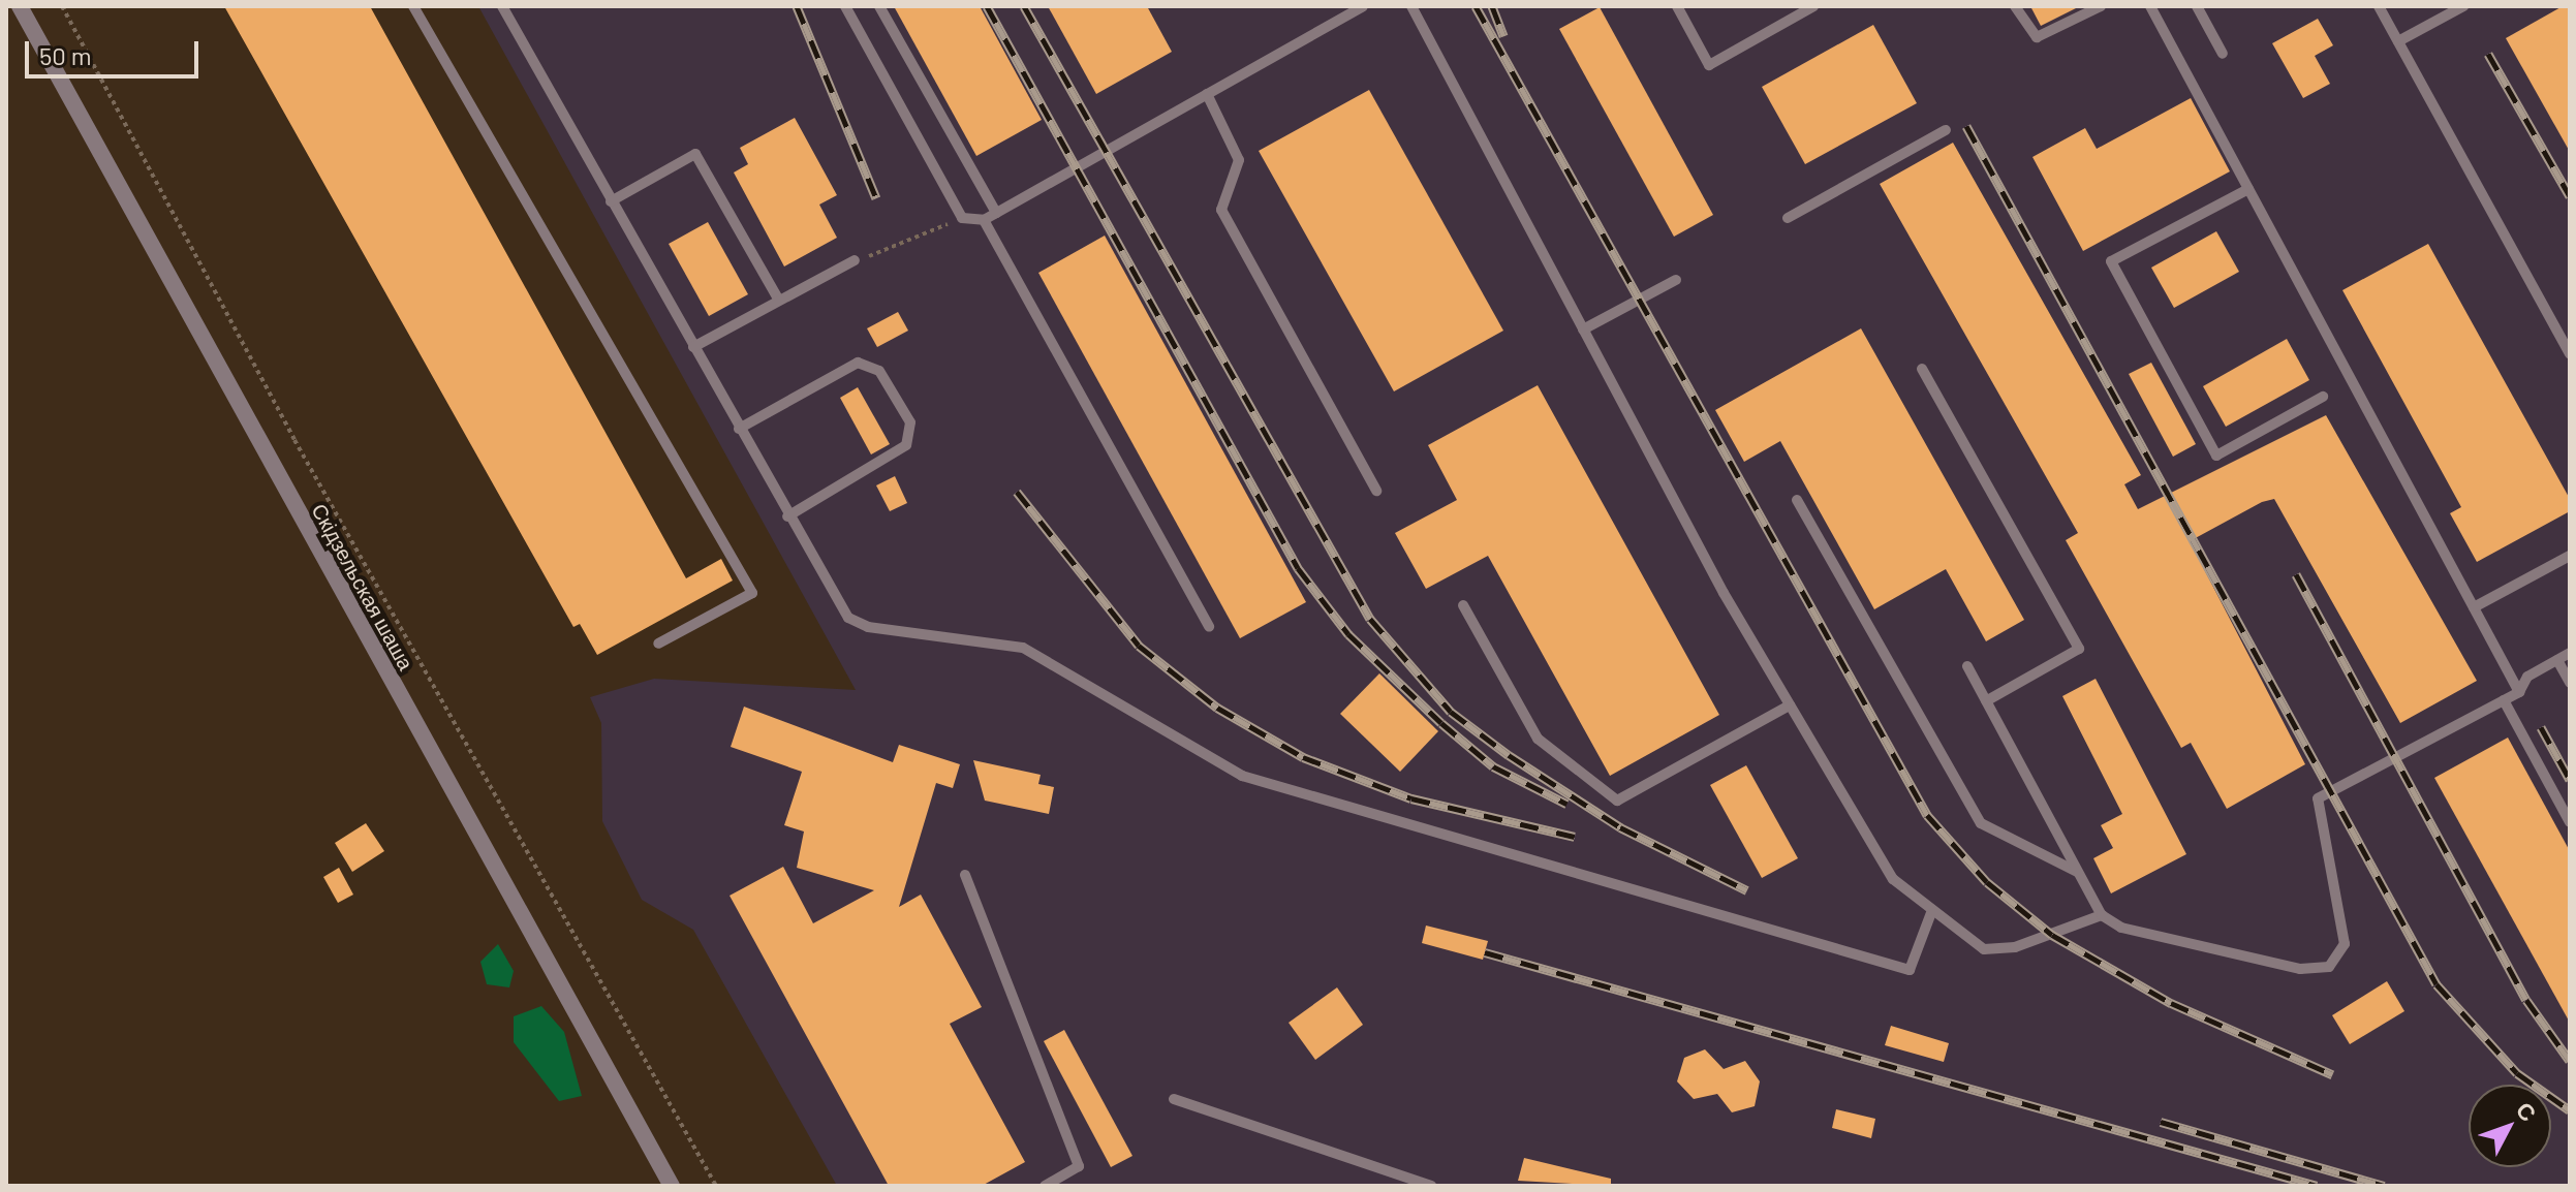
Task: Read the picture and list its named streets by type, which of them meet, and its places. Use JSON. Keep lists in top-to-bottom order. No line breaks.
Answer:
{"streets":{"street":["Скідзельская шаша"]},"scale_bar":"50 m","north":"top right"}
